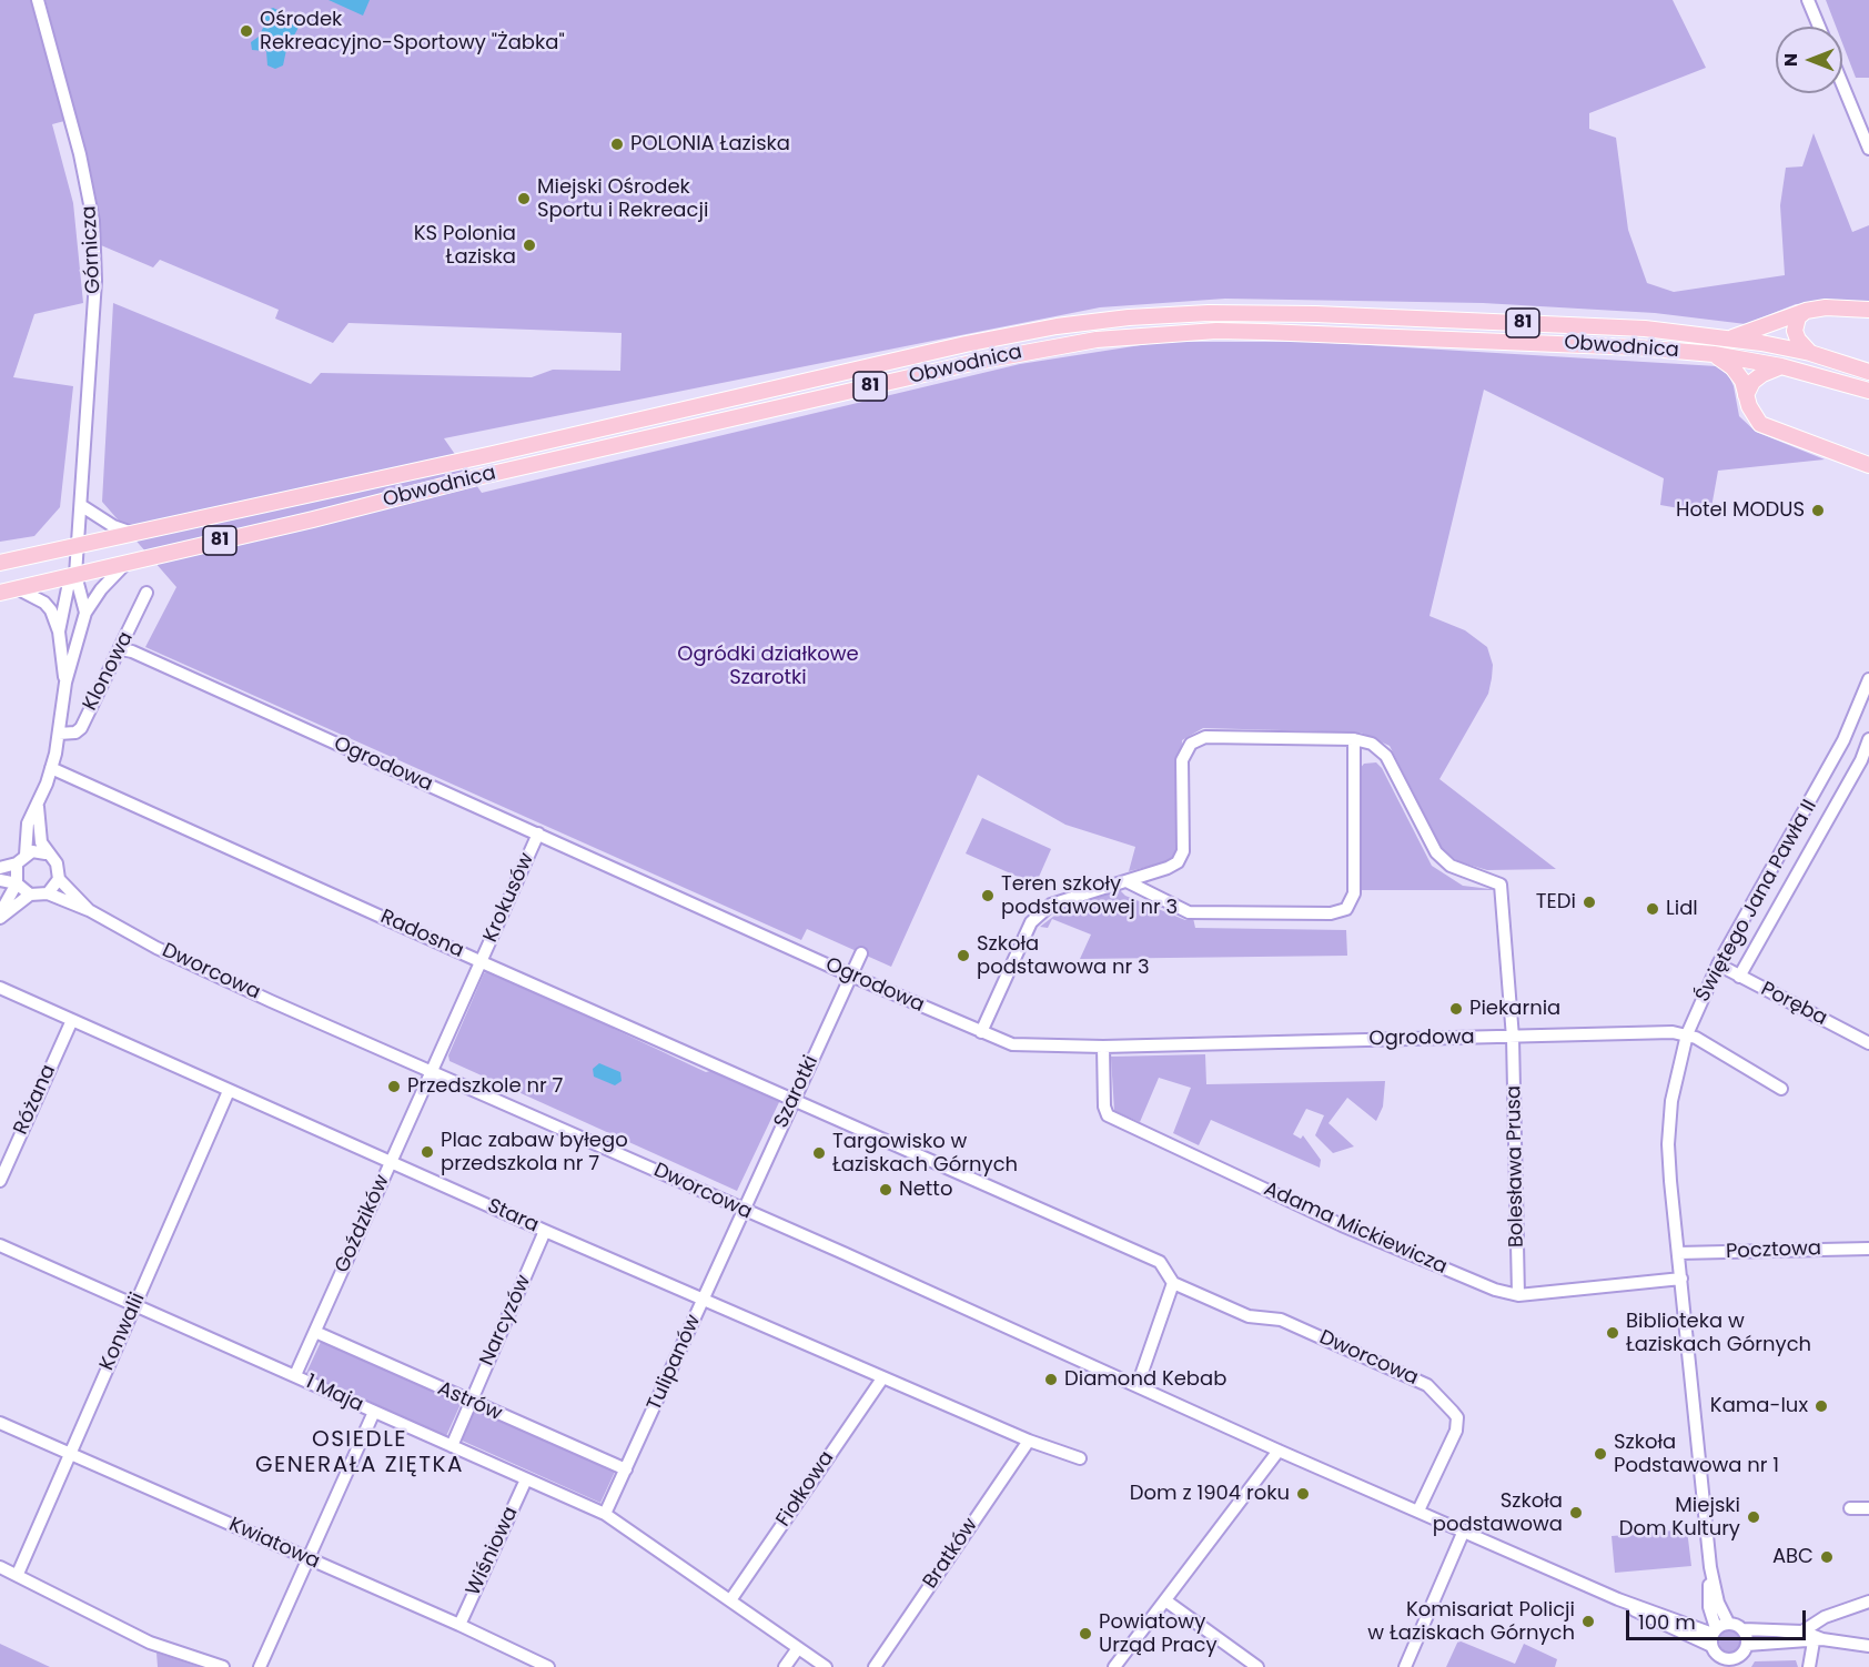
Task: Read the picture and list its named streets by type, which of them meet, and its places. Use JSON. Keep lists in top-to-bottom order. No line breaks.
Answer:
{"streets":{"main road":["81","Obwodnica"],"street":["Górnicza","Klonowa","Ogrodowa","Krokusów","Świętego Jana Pawła II","Radosna","Dworcowa","Poręba","Szarotki","Różana","Bolesława Prusa","Stara","Goździków","Adama Mickiewicza","Pocztowa","Narcyzów","Konwalii","Tulipanów","1 Maja","Astrów","Fiołkowa","Kwiatowa","Wiśniowa","Bratków"]},"crossings":[["Górnicza","Obwodnica"],["Klonowa","Ogrodowa"],["Ogrodowa","Krokusów"],["Ogrodowa","Świętego Jana Pawła II"],["Ogrodowa","Szarotki"],["Ogrodowa","Bolesława Prusa"],["Ogrodowa","Adama Mickiewicza"],["Krokusów","Radosna"],["Krokusów","Dworcowa"],["Krokusów","Goździków"],["Świętego Jana Pawła II","Dworcowa"],["Świętego Jana Pawła II","Poręba"],["Świętego Jana Pawła II","Adama Mickiewicza"],["Świętego Jana Pawła II","Pocztowa"],["Radosna","Dworcowa"],["Radosna","Szarotki"],["Dworcowa","Szarotki"],["Dworcowa","Goździków"],["Dworcowa","Tulipanów"],["Szarotki","Tulipanów"],["Różana","Stara"],["Bolesława Prusa","Adama Mickiewicza"],["Stara","Goździków"],["Stara","Narcyzów"],["Stara","Konwalii"],["Stara","Tulipanów"],["Stara","Fiołkowa"],["Stara","Bratków"],["Goździków","1 Maja"],["Goździków","Astrów"],["Narcyzów","1 Maja"],["Narcyzów","Astrów"],["Konwalii","1 Maja"],["Konwalii","Kwiatowa"],["Tulipanów","1 Maja"],["Tulipanów","Astrów"],["1 Maja","Fiołkowa"],["1 Maja","Wiśniowa"],["Kwiatowa","Wiśniowa"]],"districts":["OSIEDLE GENERAŁA ZIĘTKA"],"parks":["Ogródki działkowe Szarotki"],"places":["Ośrodek Rekreacyjno-Sportowy \"Żabka\"","POLONIA Łaziska","Miejski Ośrodek Sportu i Rekreacji","KS Polonia Łaziska","Hotel MODUS","Teren szkoły podstawowej nr 3","TEDi","Lidl","Szkoła podstawowa nr 3","Piekarnia","Przedszkole nr 7","Plac zabaw byłego przedszkola nr 7","Targowisko w Łaziskach Górnych","Netto","Biblioteka w Łaziskach Górnych","Diamond Kebab","Kama-lux","Szkoła Podstawowa nr 1","Dom z 1904 roku","Szkoła podstawowa","Miejski Dom Kultury","ABC","Komisariat Policji w Łaziskach Górnych","Powiatowy Urząd Pracy"],"scale_bar":"100 m","north":"left"}
